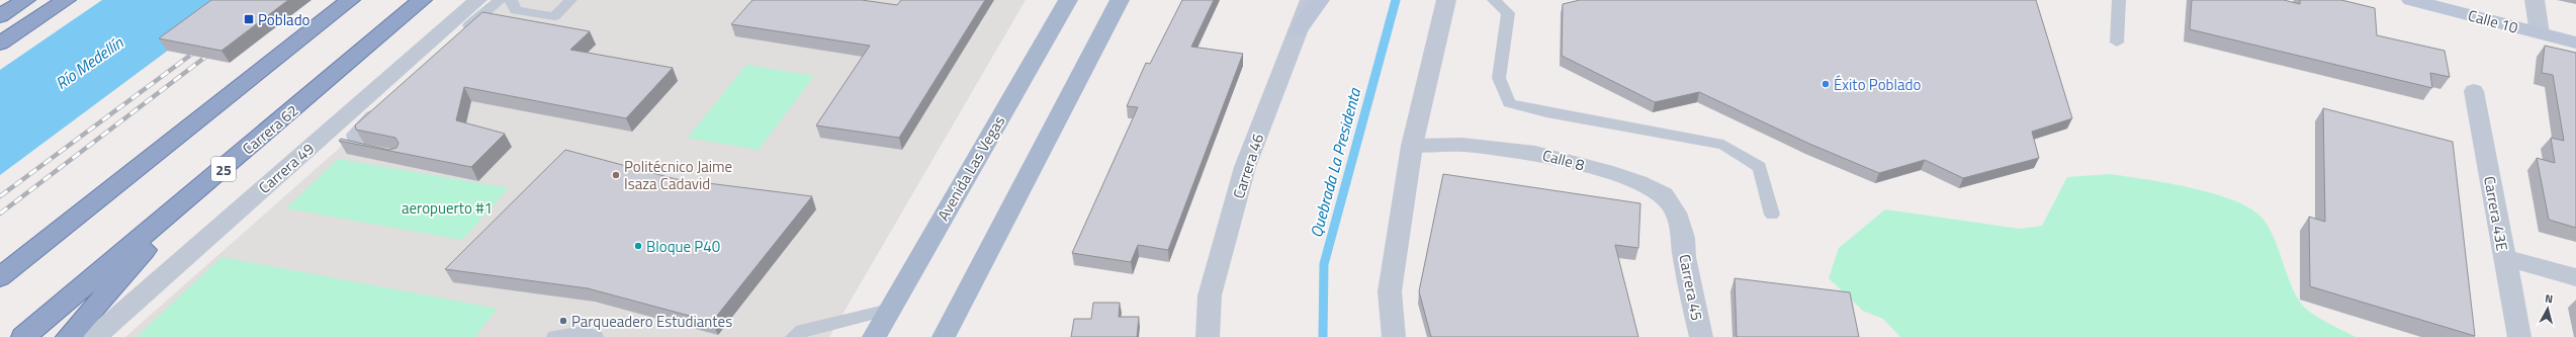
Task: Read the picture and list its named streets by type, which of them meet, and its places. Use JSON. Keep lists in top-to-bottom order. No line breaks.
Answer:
{"streets":{"highway":["Carrera 62","25"],"main road":["Calle 10","Avenida Las Vegas"],"street":["Calle 8","Carrera 46","Carrera 49","Carrera 43E","Carrera 45"]},"crossings":[["Calle 8","Carrera 45"]],"water":["Río Medellín","Quebrada La Presidenta"],"parks":["aeropuerto #1"],"places":{"transit":["Poblado"],"other":["Éxito Poblado","Politécnico Jaime Isaza Cadavid","Bloque P40","Parqueadero Estudiantes"]},"north":"top"}
